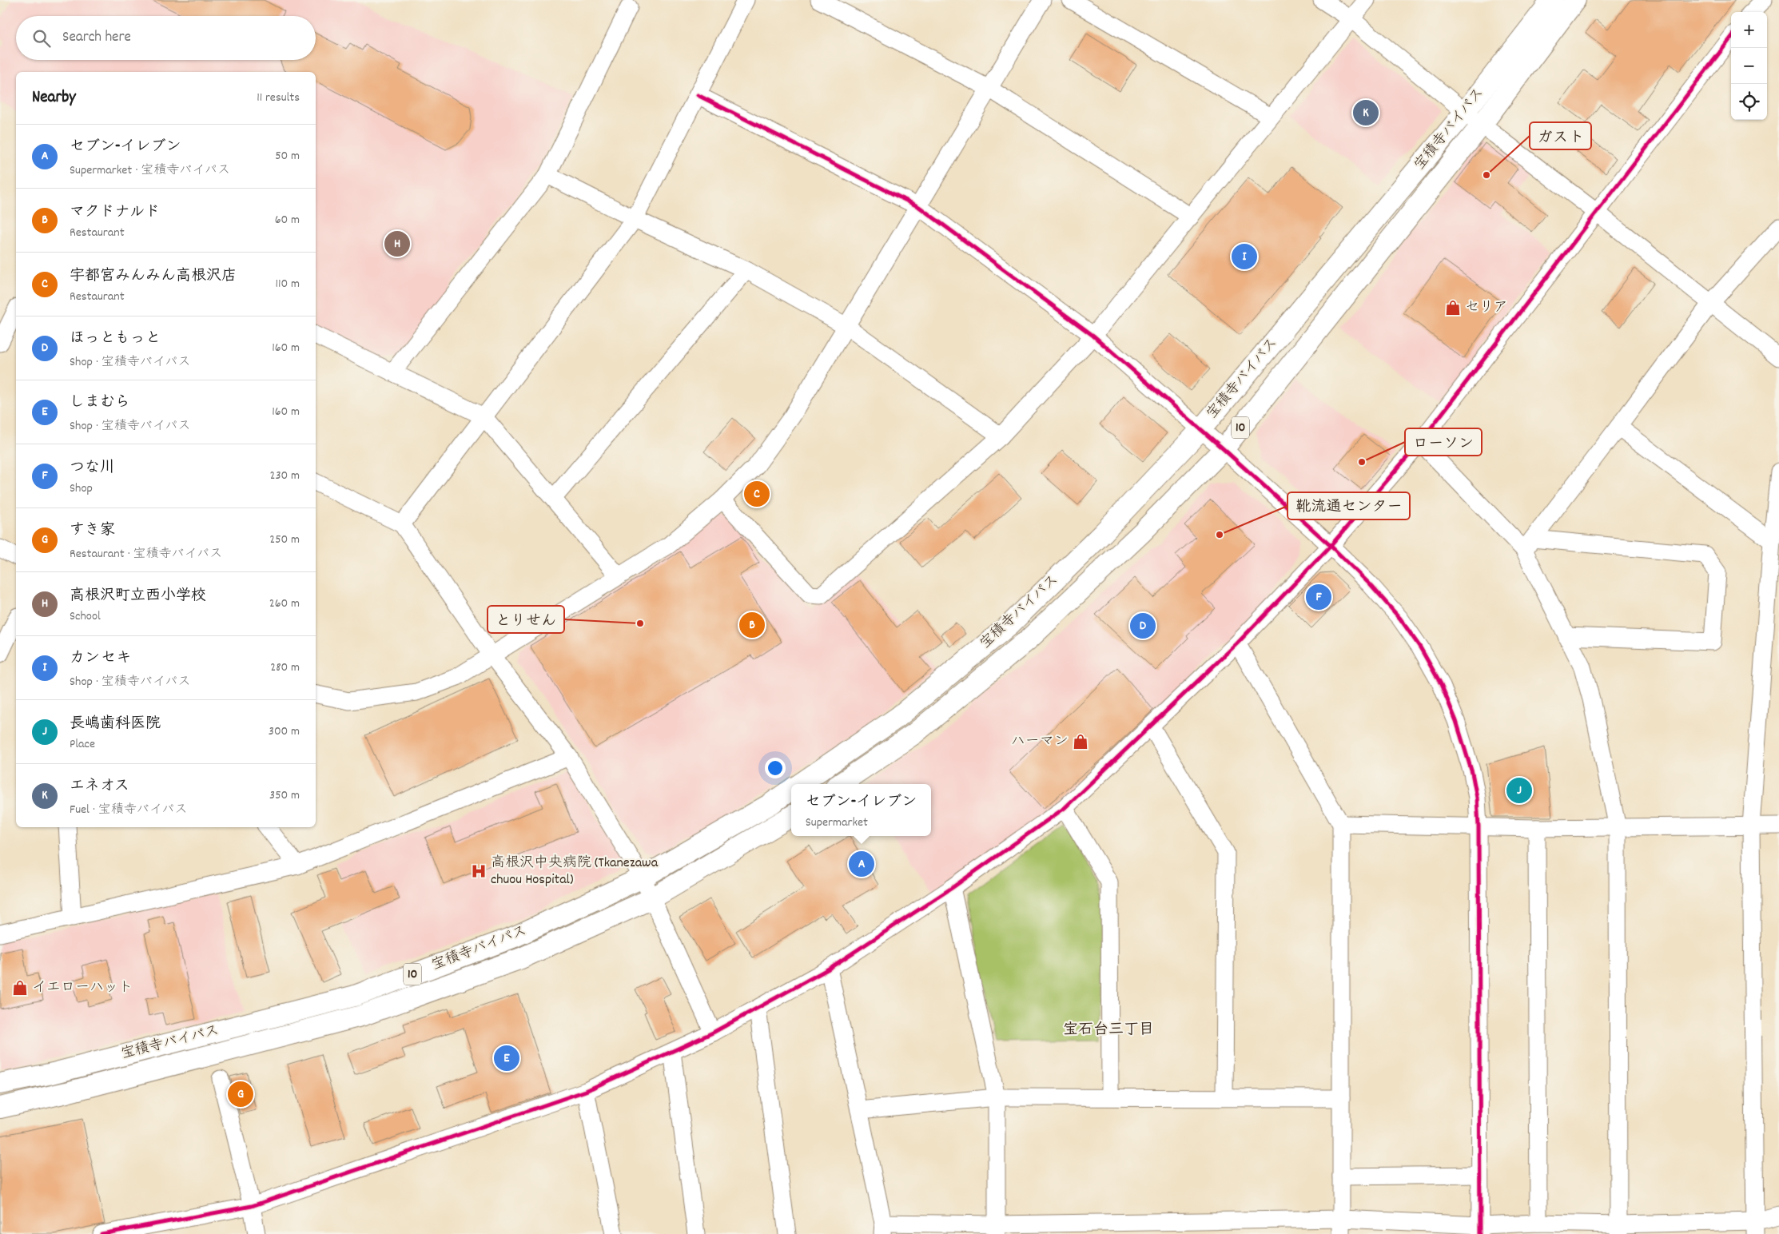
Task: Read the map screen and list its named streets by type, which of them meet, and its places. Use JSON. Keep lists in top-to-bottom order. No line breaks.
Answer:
{"streets":{"main road":["宝積寺バイパス","10"]},"districts":["宝石台三丁目"],"places":{"other":["ガスト","ローソン","靴流通センター","とりせん"],"shop":["セリア","ハーマン","イエローハット"],"hospital":["高根沢中央病院 (Tkanezawa chuou Hospital)"]},"page":{"map_buttons":["+","−"],"search":"Search here","heading":["Nearby","11 results"],"pins":["K","H","I","C","F","B","D","J","A","E","G"],"list":[{"mark":"A","name":"セブン-イレブン","note":"Supermarket · 宝積寺バイパス","value":"50 m"},{"mark":"B","name":"マクドナルド","note":"Restaurant","value":"60 m"},{"mark":"C","name":"宇都宮みんみん高根沢店","note":"Restaurant","value":"110 m"},{"mark":"D","name":"ほっともっと","note":"Shop · 宝積寺バイパス","value":"160 m"},{"mark":"E","name":"しまむら","note":"Shop · 宝積寺バイパス","value":"160 m"},{"mark":"F","name":"つな川","note":"Shop","value":"230 m"},{"mark":"G","name":"すき家","note":"Restaurant · 宝積寺バイパス","value":"250 m"},{"mark":"H","name":"高根沢町立西小学校","note":"School","value":"260 m"},{"mark":"I","name":"カンセキ","note":"Shop · 宝積寺バイパス","value":"280 m"},{"mark":"J","name":"長嶋歯科医院","note":"Place","value":"300 m"},{"mark":"K","name":"エネオス","note":"Fuel · 宝積寺バイパス","value":"350 m"}],"popup":["セブン-イレブン","Supermarket"]}}
